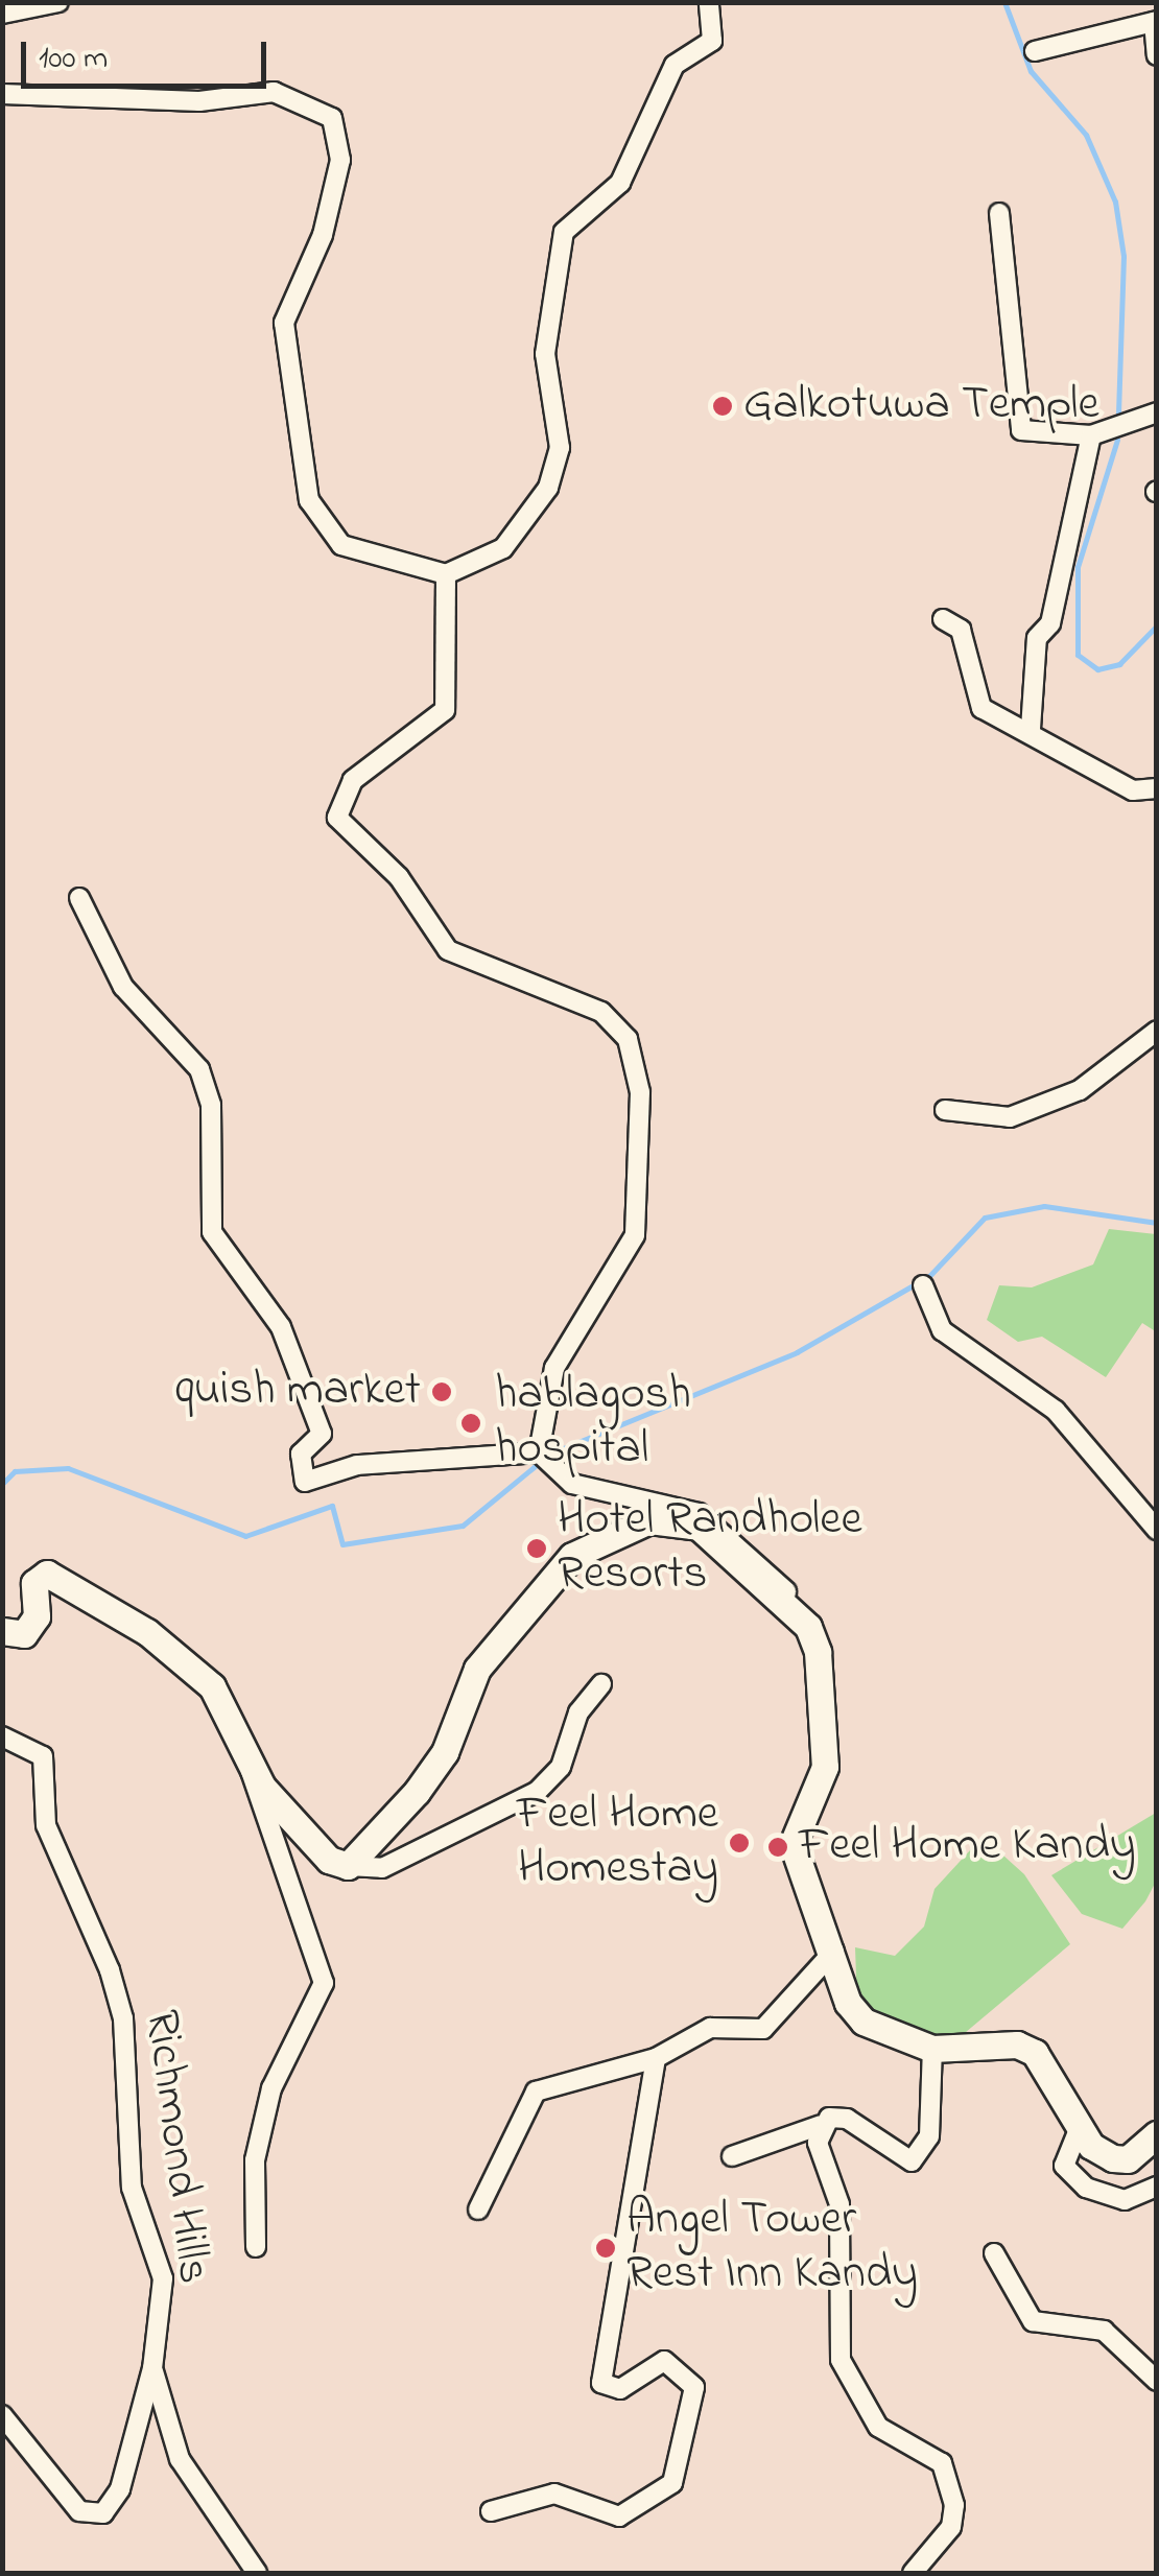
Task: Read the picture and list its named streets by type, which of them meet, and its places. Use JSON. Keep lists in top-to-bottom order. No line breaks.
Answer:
{"streets":{"street":["Richmond Hills"]},"places":["Galkotuwa Temple","quish market","hablagosh hospital","Hotel Randholee Resorts","Feel Home Homestay","Feel Home Kandy","Angel Tower Rest Inn Kandy"],"scale_bar":"100 m"}
